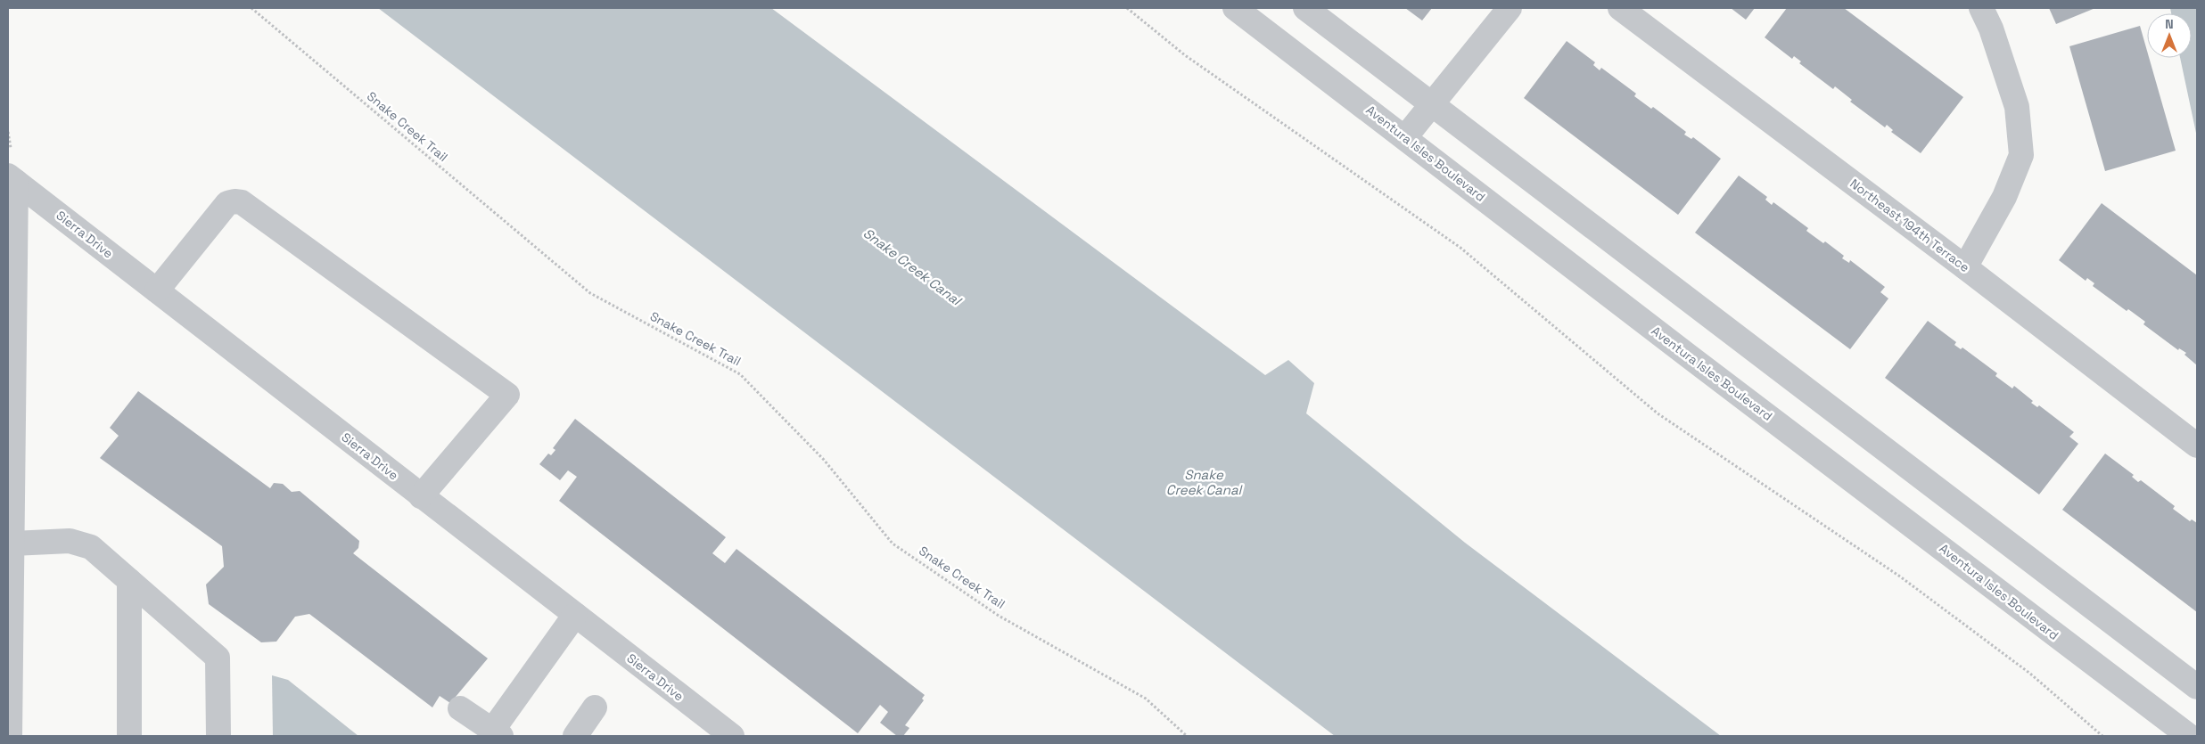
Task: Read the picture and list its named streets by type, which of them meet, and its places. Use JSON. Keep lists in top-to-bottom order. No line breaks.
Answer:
{"streets":{"street":["Aventura Isles Boulevard","Northeast 194th Terrace","Sierra Drive"],"path":["Snake Creek Trail"]},"water":["Snake Creek Canal"],"north":"top"}
